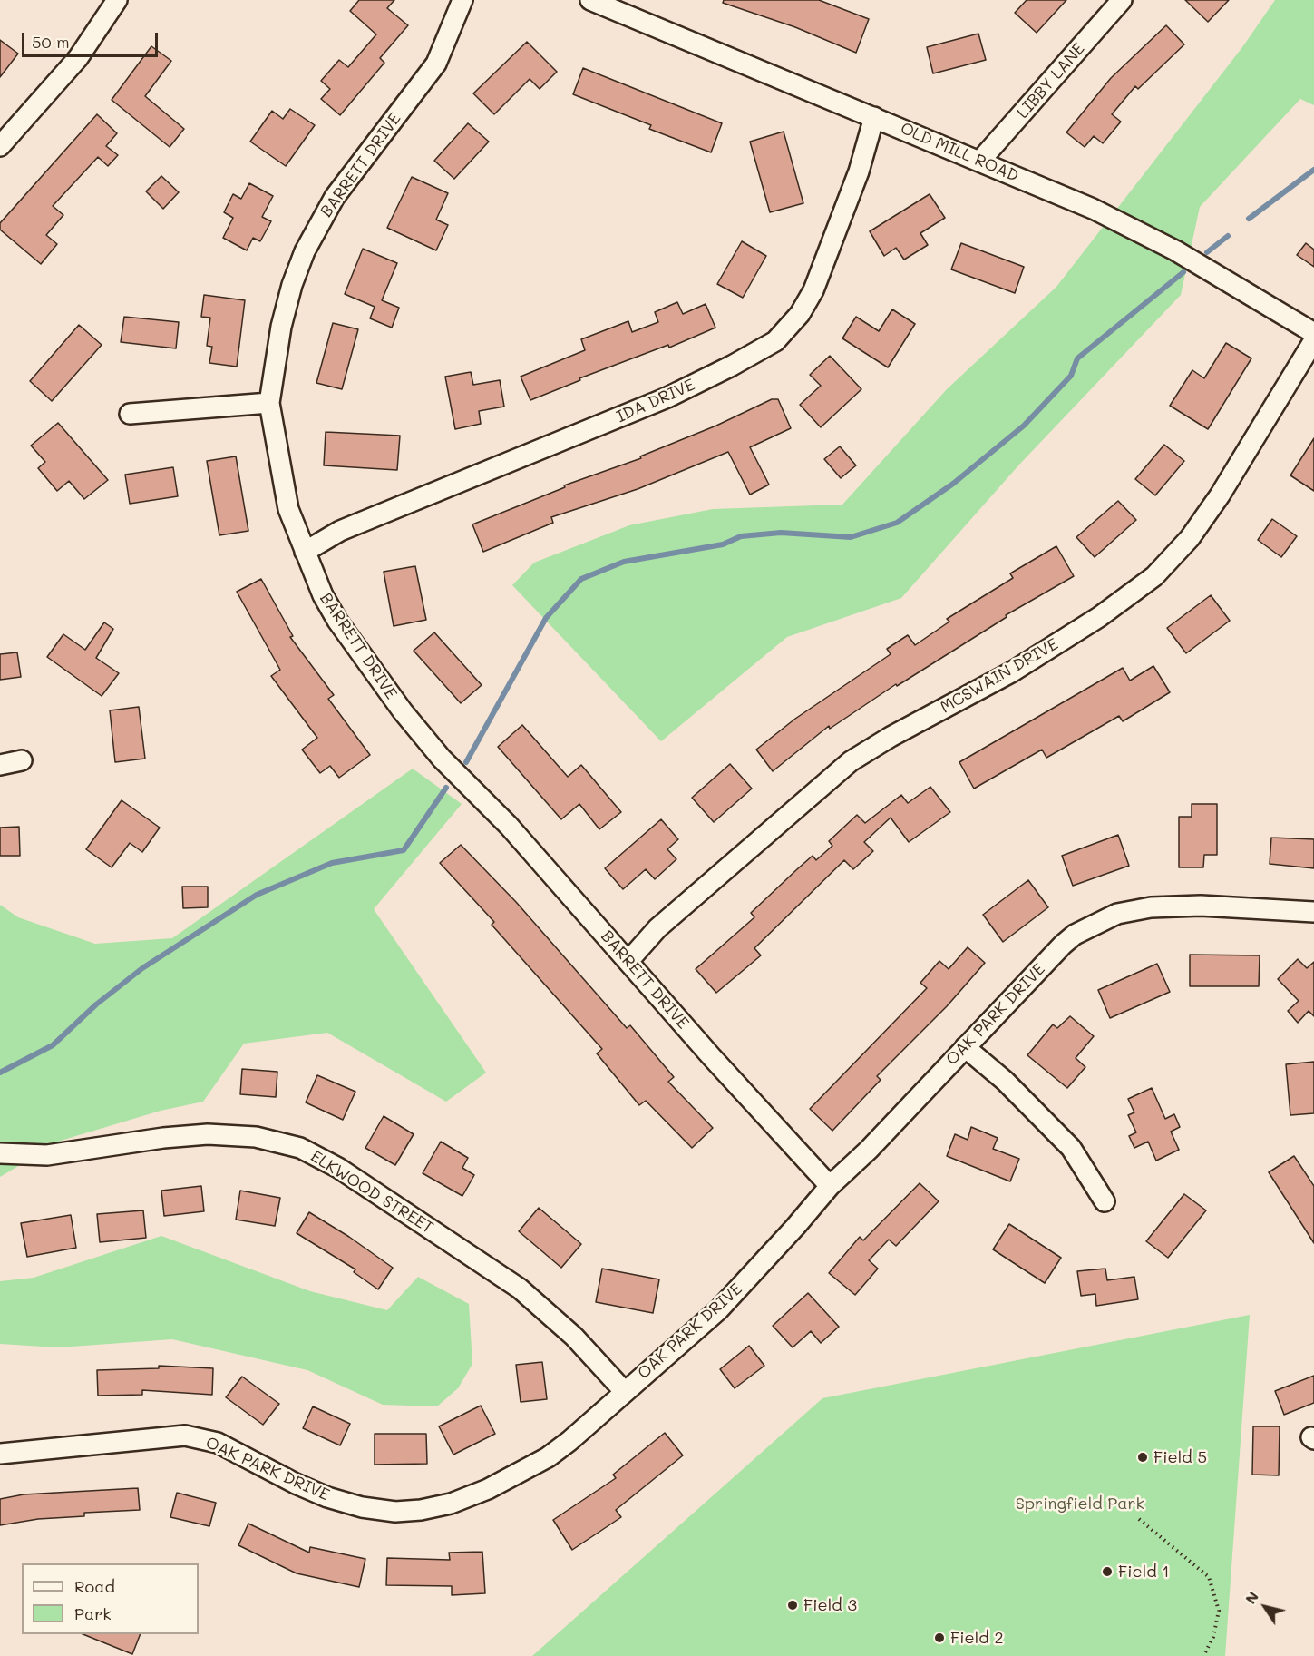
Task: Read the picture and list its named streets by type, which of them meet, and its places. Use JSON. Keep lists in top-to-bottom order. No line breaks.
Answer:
{"streets":{"street":["LIBBY LANE","OLD MILL ROAD","BARRETT DRIVE","IDA DRIVE","MCSWAIN DRIVE","OAK PARK DRIVE","ELKWOOD STREET"]},"crossings":[["LIBBY LANE","OLD MILL ROAD"],["OLD MILL ROAD","IDA DRIVE"],["BARRETT DRIVE","IDA DRIVE"],["BARRETT DRIVE","MCSWAIN DRIVE"],["BARRETT DRIVE","OAK PARK DRIVE"],["OAK PARK DRIVE","ELKWOOD STREET"]],"parks":["Springfield Park"],"places":["Field 5","Field 1","Field 3","Field 2"],"legend":["Road","Park"],"scale_bar":"50 m","north":"top left"}
